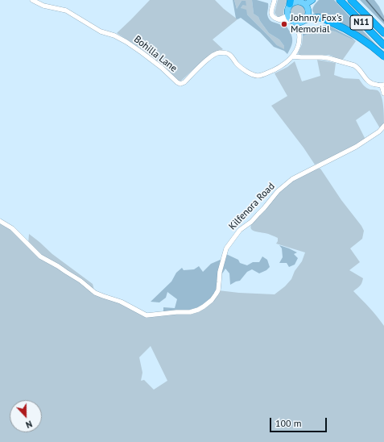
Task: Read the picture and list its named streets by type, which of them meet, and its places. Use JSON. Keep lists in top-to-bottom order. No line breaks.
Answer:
{"streets":{"highway":["N11"],"street":["Bohilla Lane","Kilfenora Road"]},"crossings":[["N11","Bohilla Lane"]],"places":["Johnny Fox's Memorial"],"scale_bar":"100 m","north":"bottom"}
